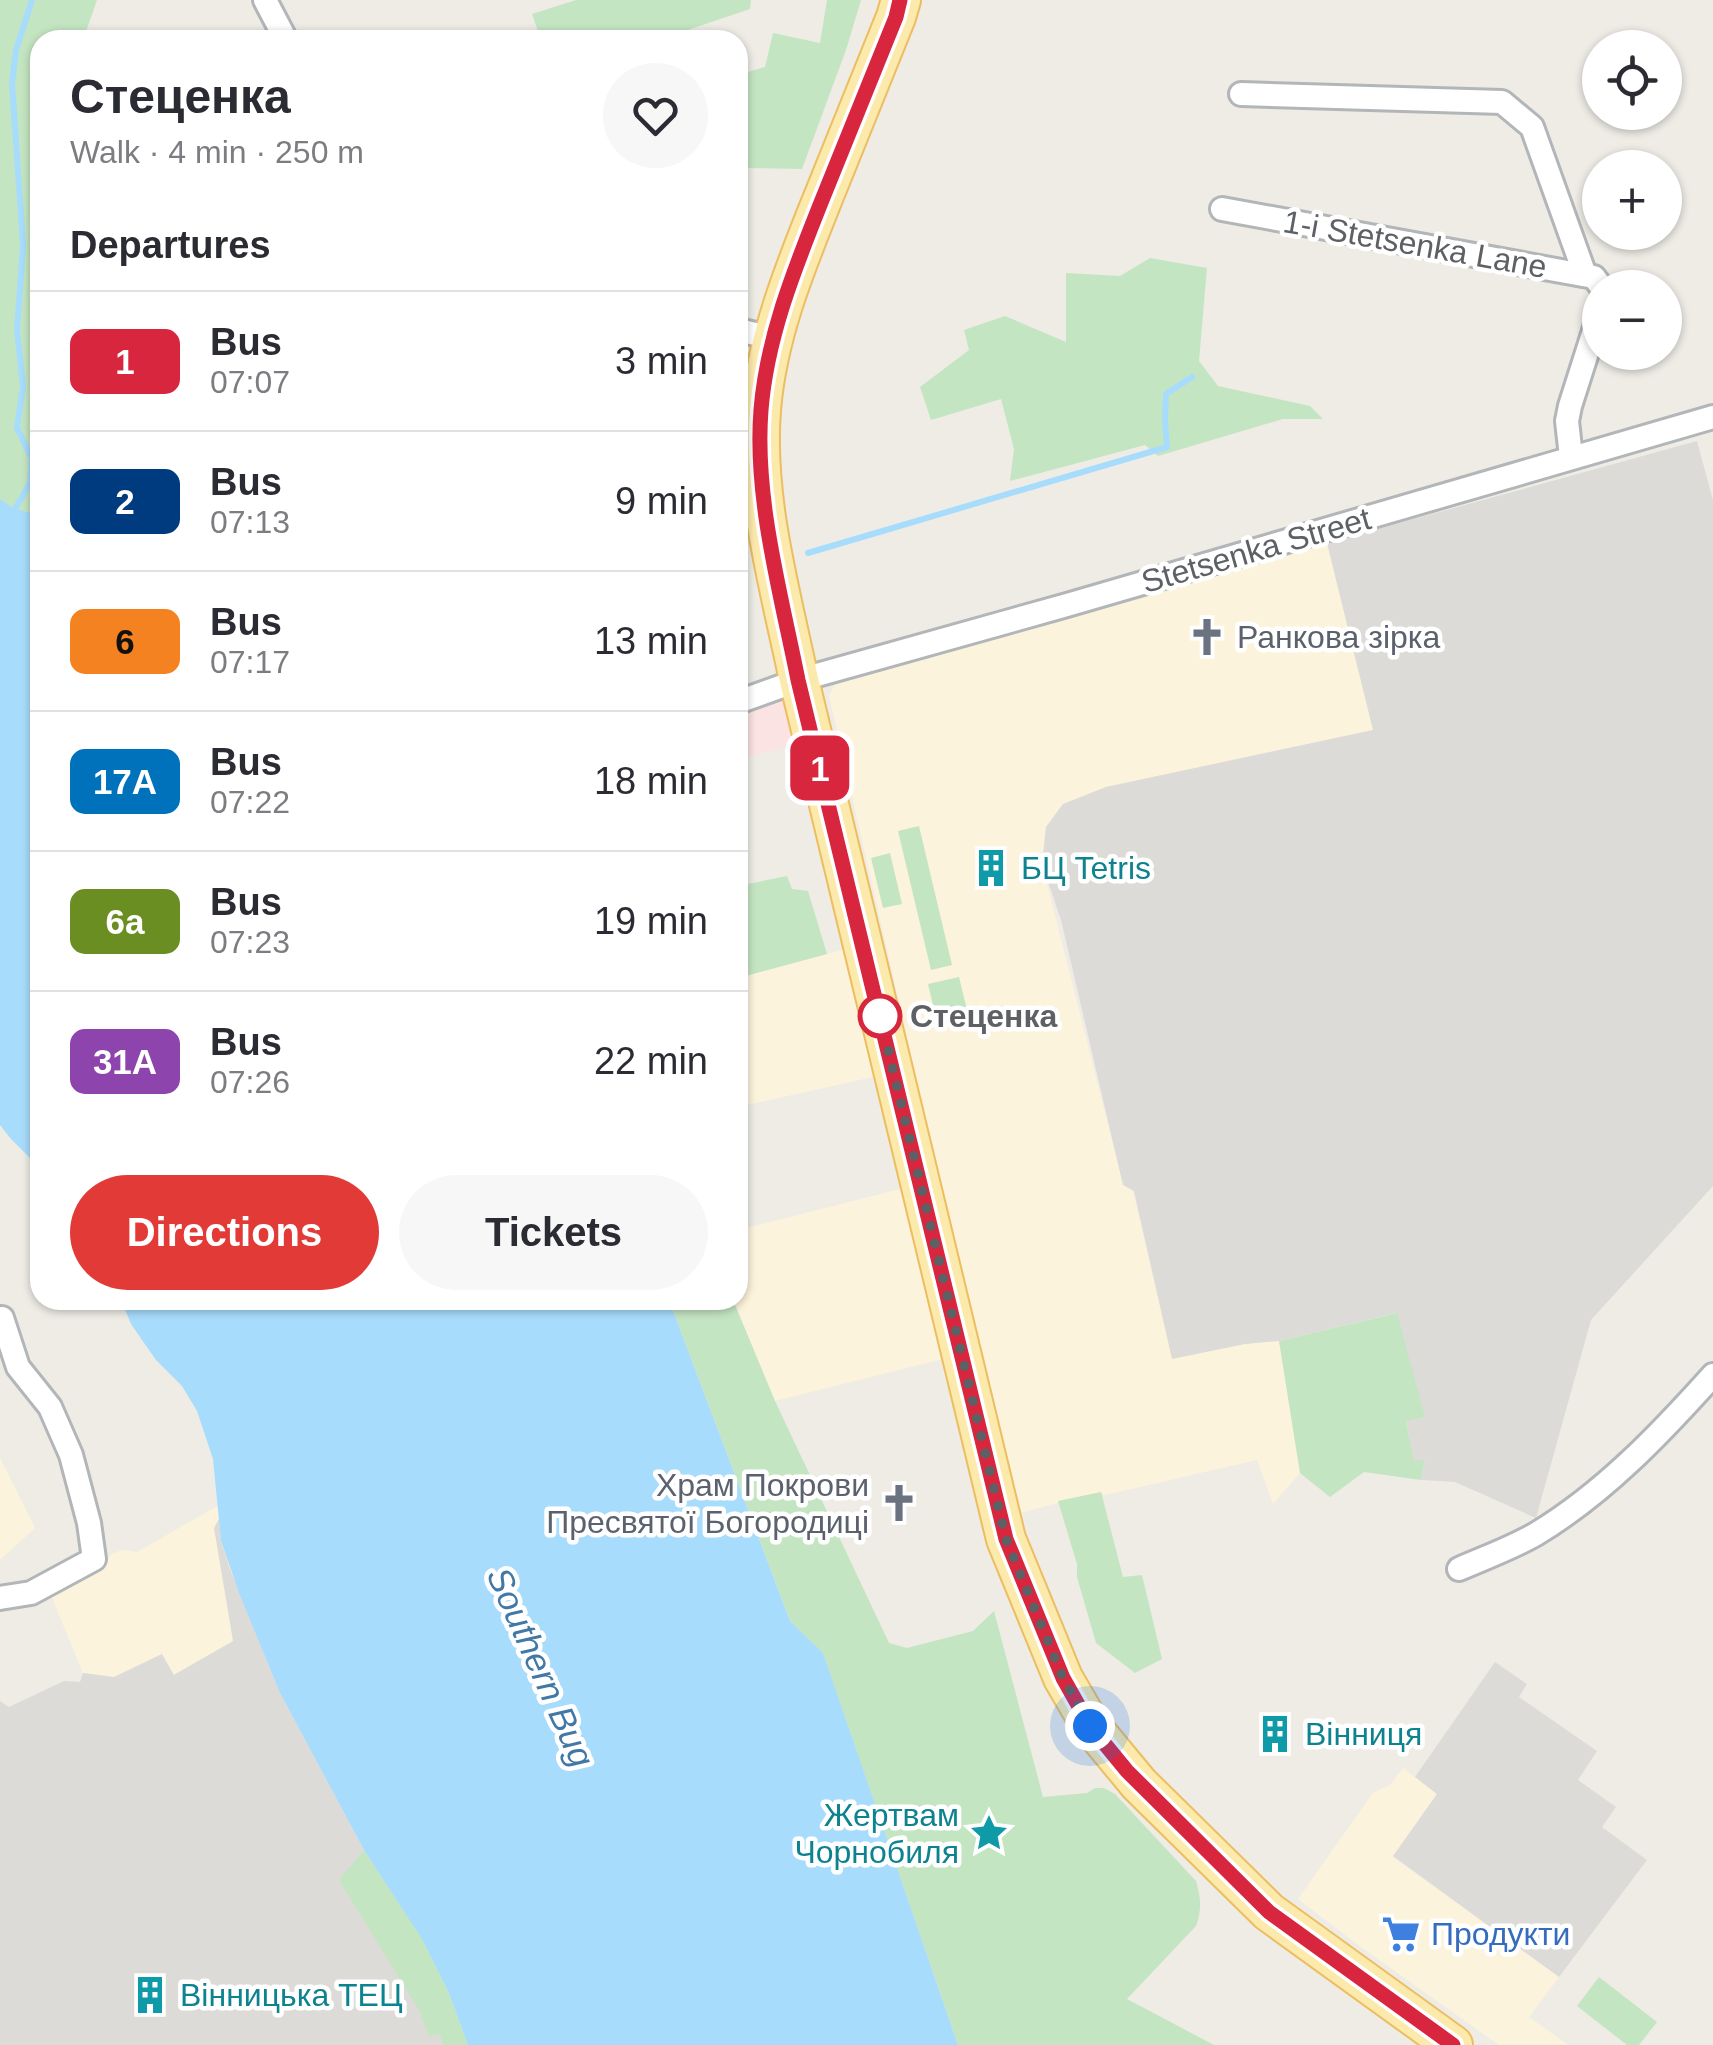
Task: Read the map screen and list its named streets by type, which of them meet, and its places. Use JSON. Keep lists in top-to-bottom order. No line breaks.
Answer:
{"streets":{"street":["1-i Stetsenka Lane","Stetsenka Street"]},"water":["Southern Bug"],"places":{"church":["Ранкова зірка","Храм Покрови Пресвятої Богородиці"],"building":["БЦ Tetris","Вінниця","Вінницька ТЕЦ"],"other":["Стеценка"],"place":["Жертвам Чорнобиля"],"supermarket":["Продукти"]},"lines":["bus line 1"],"page":{"on_map":"1","map_buttons":["+","−"],"heading":[["Стеценка","Walk · 4 min · 250 m"],"Departures"],"list":[{"mark":"1","name":"Bus","note":"07:07","value":"3 min"},{"mark":"2","name":"Bus","note":"07:13","value":"9 min"},{"mark":"6","name":"Bus","note":"07:17","value":"13 min"},{"mark":"17А","name":"Bus","note":"07:22","value":"18 min"},{"mark":"6а","name":"Bus","note":"07:23","value":"19 min"},{"mark":"31А","name":"Bus","note":"07:26","value":"22 min"}],"buttons":["Directions","Tickets"]}}
